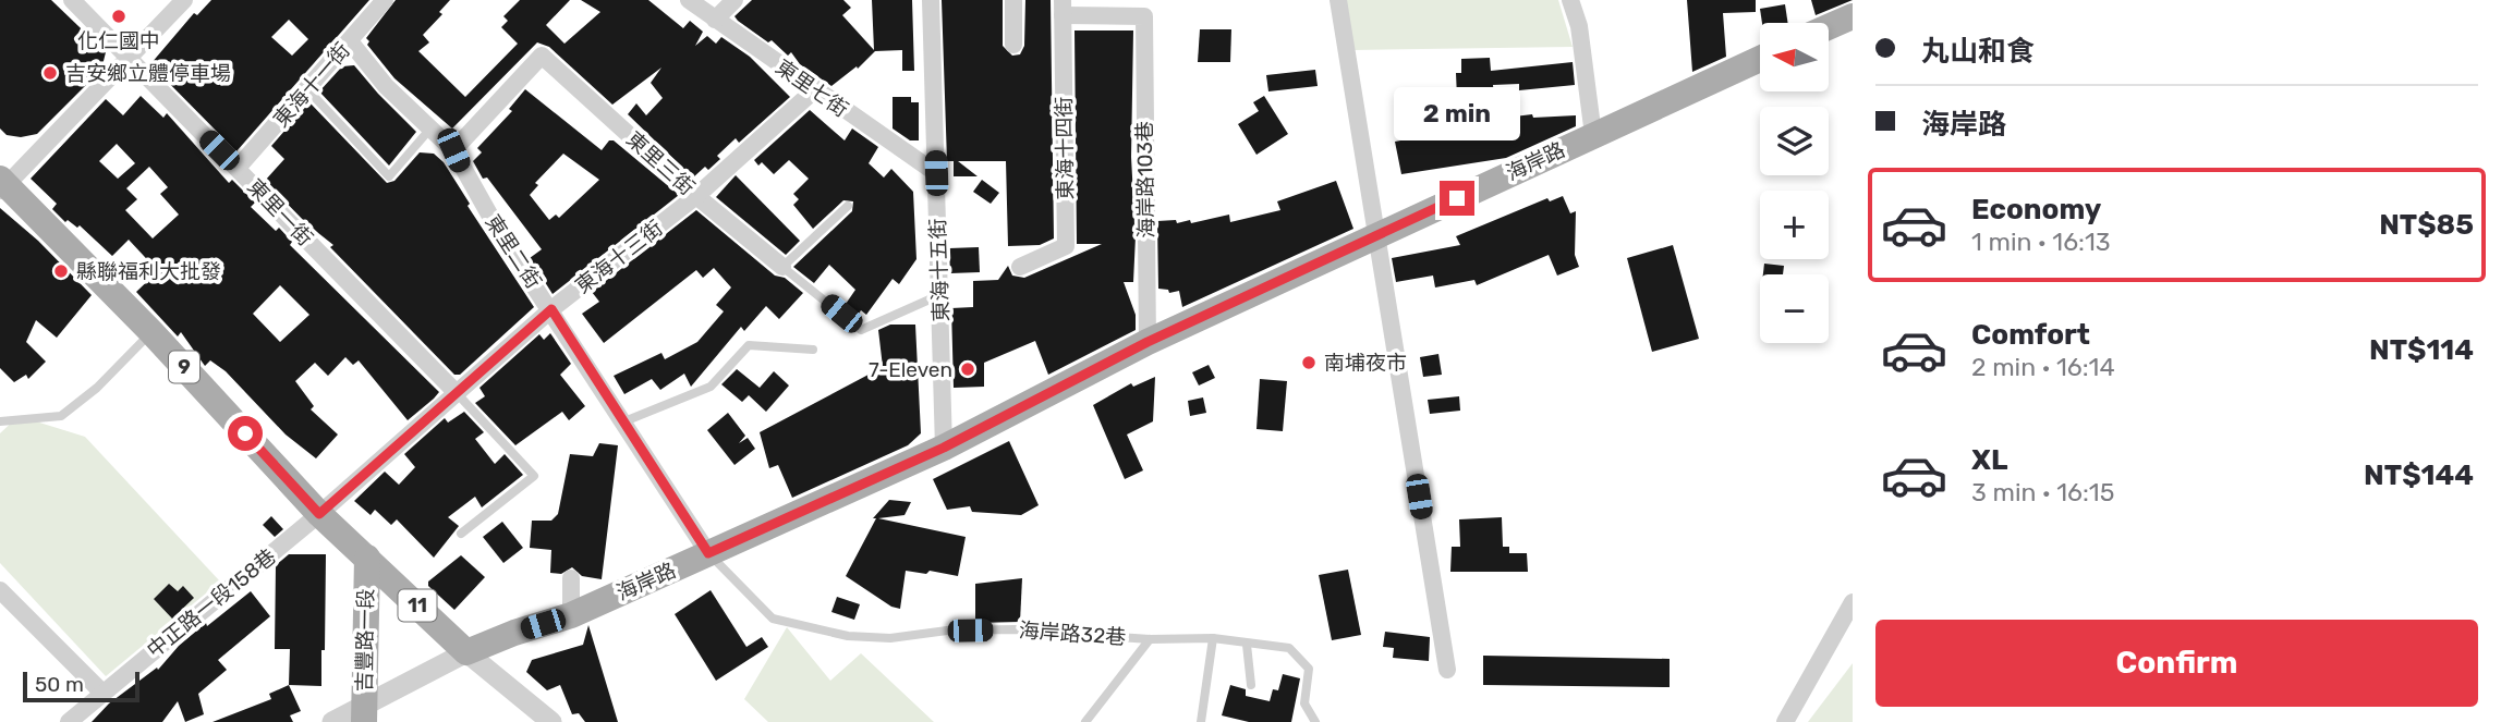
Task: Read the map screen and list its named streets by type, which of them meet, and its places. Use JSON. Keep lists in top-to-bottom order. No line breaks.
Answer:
{"streets":{"main road":["海岸路","9","11","吉豐路一段"],"street":["東海十一街","東里七街","東海十四街","東里三街","海岸路103巷","東里一街","東里二街","東海十三街","東海十五街","中正路一段158巷"],"lane":["海岸路32巷"]},"crossings":[["東海十一街","東里一街"],["東海十一街","東里二街"],["東里七街","東海十三街"],["東里七街","東海十五街"],["海岸路","海岸路103巷"],["海岸路","東里二街"],["海岸路","東海十五街"],["海岸路","11"],["海岸路","海岸路32巷"],["東里三街","東里二街"],["東里三街","東海十三街"],["東里一街","東海十三街"],["東里二街","東海十三街"],["東里二街","海岸路32巷"],["東海十三街","9"],["東海十三街","中正路一段158巷"],["9","中正路一段158巷"],["9","11"],["9","吉豐路一段"],["11","吉豐路一段"]],"places":["化仁國中","吉安鄉立體停車場","縣聯福利大批發","南埔夜市","7-Eleven"],"scale_bar":"50 m","north":"left","page":{"banner":["丸山和食","海岸路"],"map_buttons":["+","−"],"bubble":"2 min","list":[{"name":"Economy","note":"1 min · 16:13","value":"NT$85"},{"name":"Comfort","note":"2 min · 16:14","value":"NT$114"},{"name":"XL","note":"3 min · 16:15","value":"NT$144"}],"buttons":"Confirm","scale":"50 m"}}
